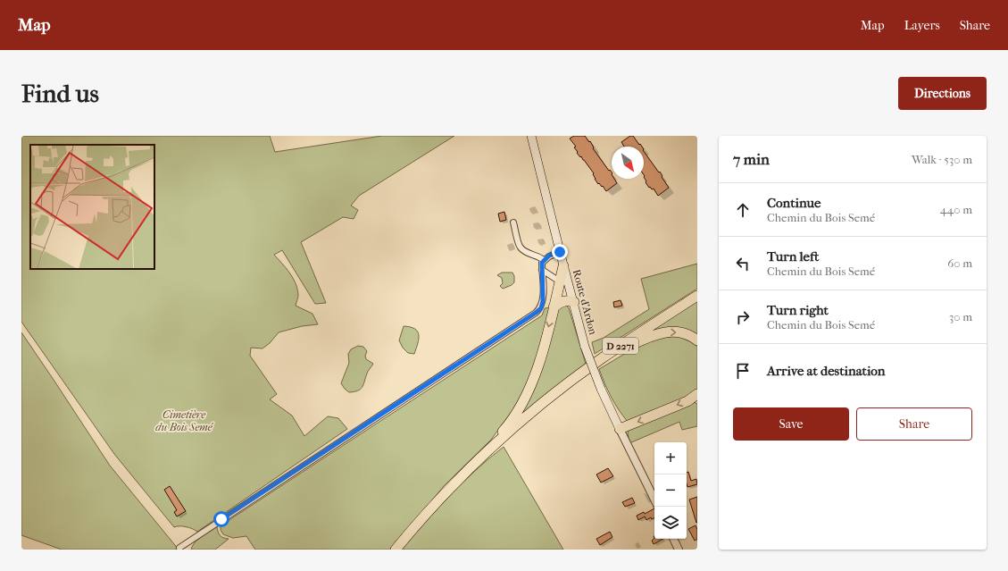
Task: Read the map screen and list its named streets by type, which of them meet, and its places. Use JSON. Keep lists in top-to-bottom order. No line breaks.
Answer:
{"streets":{"highway":["D 2271"],"main road":["Route d'Ardon"]},"parks":["Cimetière du Bois Semé"],"north":"bottom right","page":{"header":"Map","nav":["Map","Layers","Share"],"buttons":["Directions",["Save","Share"]],"title":"Find us","heading":["7 min","Walk · 530 m"],"list":[["Continue","Chemin du Bois Semé","440 m"],["Turn left","Chemin du Bois Semé","60 m"],["Turn right","Chemin du Bois Semé","30 m"],"Arrive at destination"],"map_buttons":["+","−"]}}
